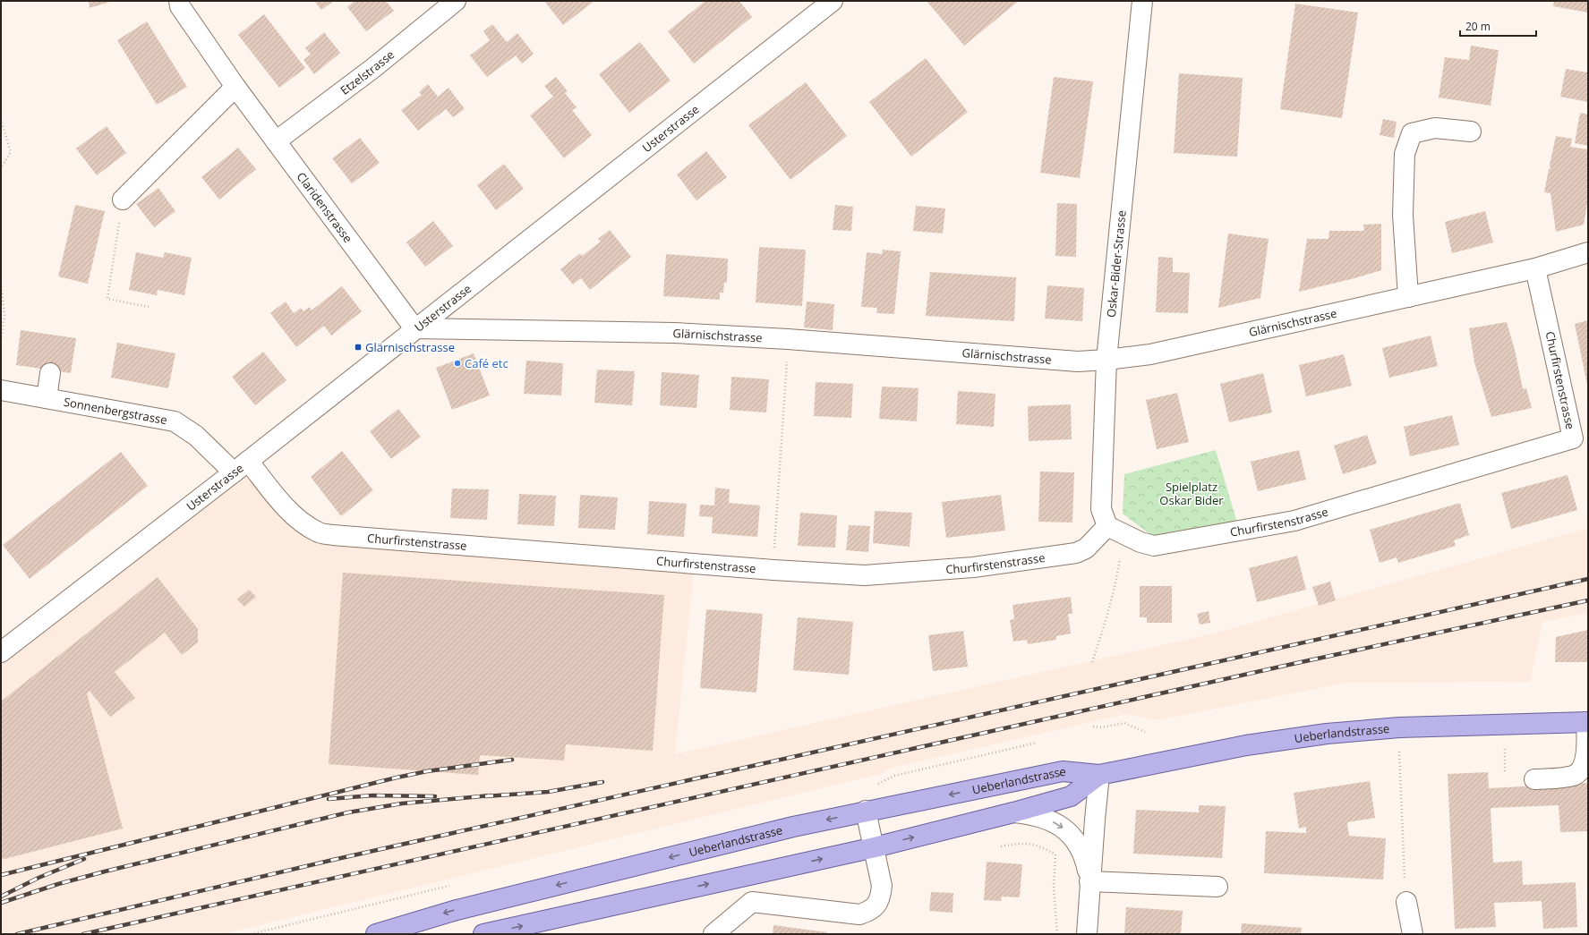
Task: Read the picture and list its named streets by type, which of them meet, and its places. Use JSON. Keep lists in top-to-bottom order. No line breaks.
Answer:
{"streets":{"main road":["Ueberlandstrasse"],"street":["Etzelstrasse","Usterstrasse","Claridenstrasse","Oskar-Bider-Strasse","Glärnischstrasse","Churfirstenstrasse","Sonnenbergstrasse"]},"crossings":[["Etzelstrasse","Claridenstrasse"],["Usterstrasse","Claridenstrasse"],["Usterstrasse","Glärnischstrasse"],["Usterstrasse","Churfirstenstrasse"],["Usterstrasse","Sonnenbergstrasse"],["Claridenstrasse","Glärnischstrasse"],["Oskar-Bider-Strasse","Glärnischstrasse"],["Oskar-Bider-Strasse","Churfirstenstrasse"],["Glärnischstrasse","Churfirstenstrasse"],["Churfirstenstrasse","Sonnenbergstrasse"]],"parks":["Spielplatz Oskar Bider"],"places":{"transit":["Glärnischstrasse"],"other":["Café etc"]},"scale_bar":"20 m"}
